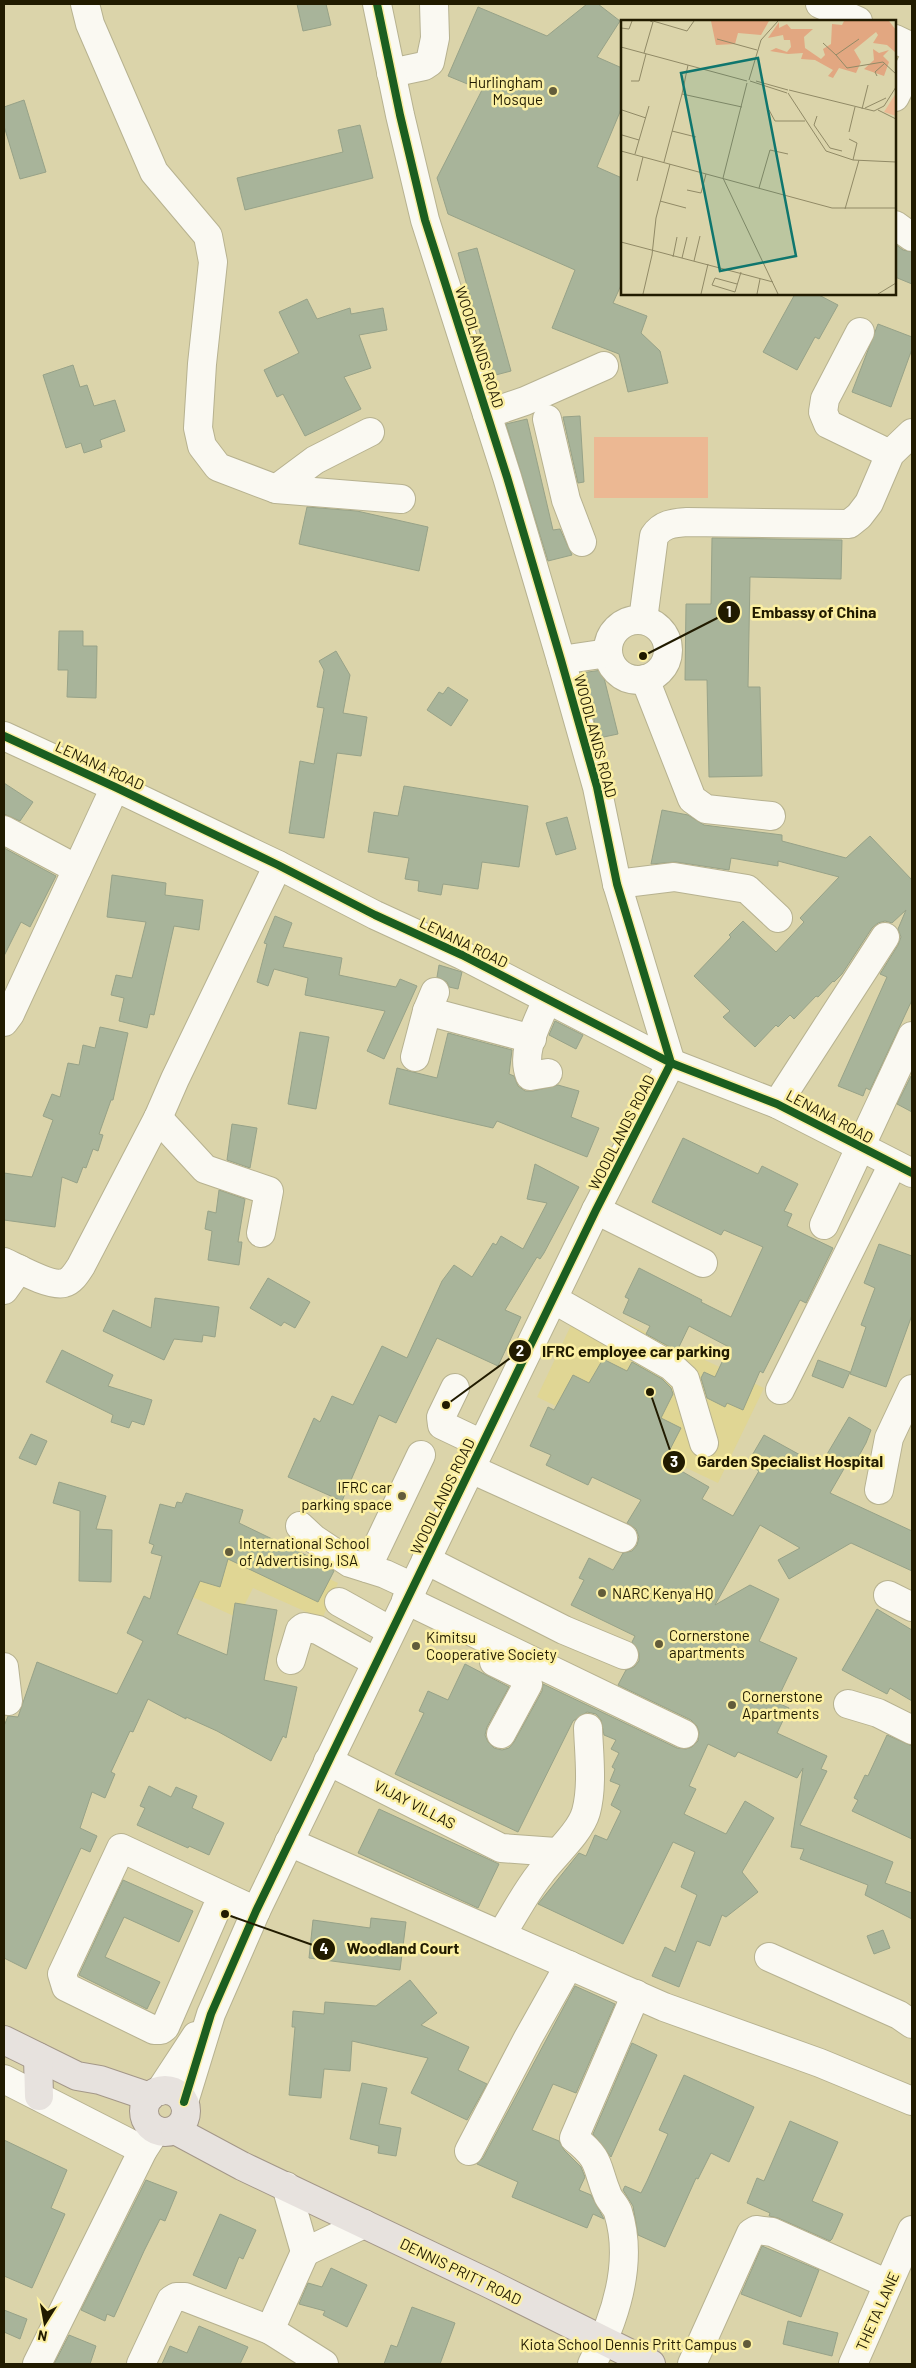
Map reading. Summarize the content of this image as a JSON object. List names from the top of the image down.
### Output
{
  "streets": {
    "main road": ["DENNIS PRITT ROAD"],
    "street": [
      "WOODLANDS ROAD",
      "LENANA ROAD",
      "VIJAY VILLAS",
      "THETA LANE"
    ]
  },
  "crossings": [
    ["WOODLANDS ROAD", "LENANA ROAD"],
    ["WOODLANDS ROAD", "VIJAY VILLAS"],
    ["WOODLANDS ROAD", "DENNIS PRITT ROAD"]
  ],
  "places": [
    "Hurlingham Mosque",
    "Embassy of China",
    "Garden Specialist Hospital",
    "IFRC employee car parking",
    "IFRC car parking space",
    "International School of Advertising, ISA",
    "NARC Kenya HQ",
    "Cornerstone apartments",
    "Kimitsu Cooperative Society",
    "Cornerstone Apartments",
    "Woodland Court",
    "Kiota School Dennis Pritt Campus"
  ],
  "north": "bottom"
}
